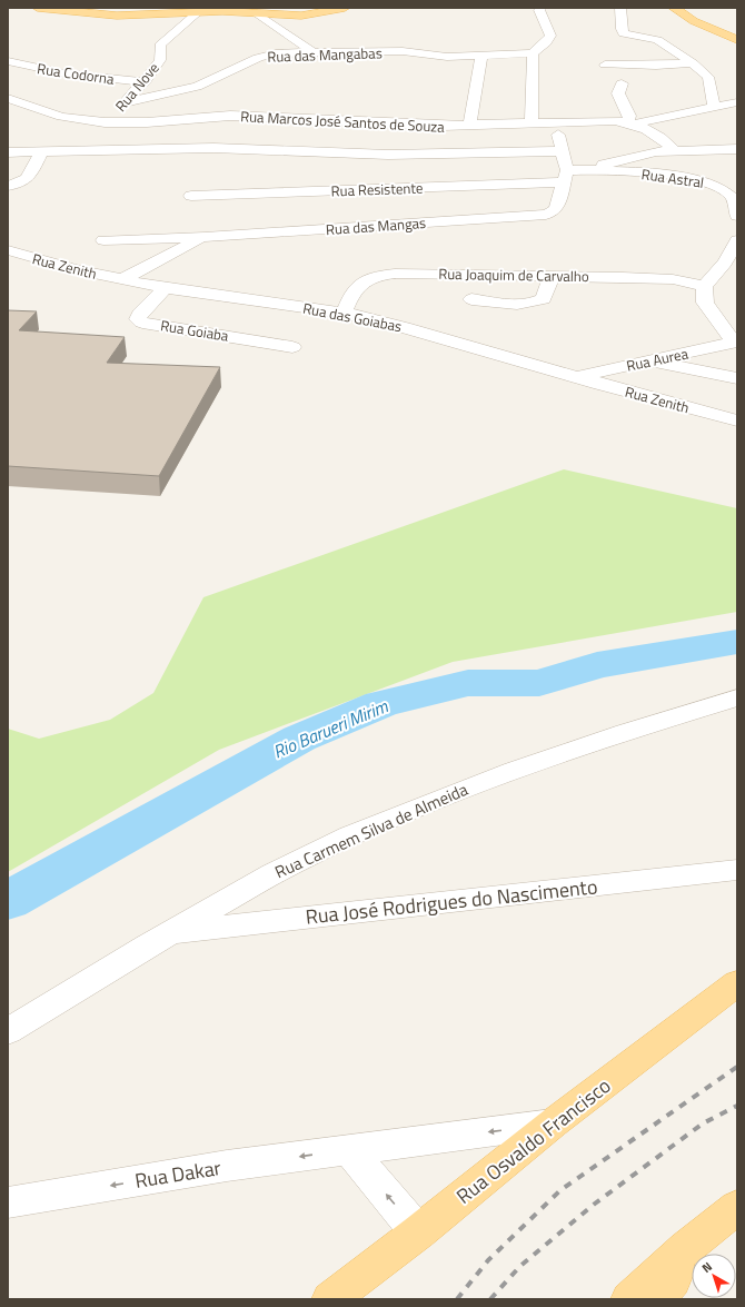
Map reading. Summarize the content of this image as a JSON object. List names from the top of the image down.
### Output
{
  "streets": {
    "main road": ["Rua Osvaldo Francisco"],
    "street": [
      "Rua das Mangabas",
      "Rua Codorna",
      "Rua Nove",
      "Rua Marcos José Santos de Souza",
      "Rua Astral",
      "Rua Resistente",
      "Rua das Mangas",
      "Rua Zenith",
      "Rua Joaquim de Carvalho",
      "Rua das Goiabas",
      "Rua Goiaba",
      "Rua Aurea",
      "Rua Carmem Silva de Almeida",
      "Rua José Rodrigues do Nascimento",
      "Rua Dakar"
    ]
  },
  "crossings": [
    ["Rua das Mangabas", "Rua Nove"],
    ["Rua Codorna", "Rua Nove"],
    ["Rua Nove", "Rua Marcos José Santos de Souza"],
    ["Rua Marcos José Santos de Souza", "Rua Astral"],
    ["Rua Marcos José Santos de Souza", "Rua das Mangas"],
    ["Rua Astral", "Rua Resistente"],
    ["Rua Astral", "Rua das Mangas"],
    ["Rua Resistente", "Rua das Mangas"],
    ["Rua Zenith", "Rua das Goiabas"],
    ["Rua Zenith", "Rua Aurea"],
    ["Rua Joaquim de Carvalho", "Rua das Goiabas"],
    ["Rua das Goiabas", "Rua Goiaba"],
    ["Rua das Goiabas", "Rua Aurea"],
    ["Rua Carmem Silva de Almeida", "Rua José Rodrigues do Nascimento"],
    ["Rua Osvaldo Francisco", "Rua Dakar"]
  ],
  "one_way": ["Rua Dakar"],
  "water": ["Rio Barueri Mirim"],
  "north": "top left"
}
